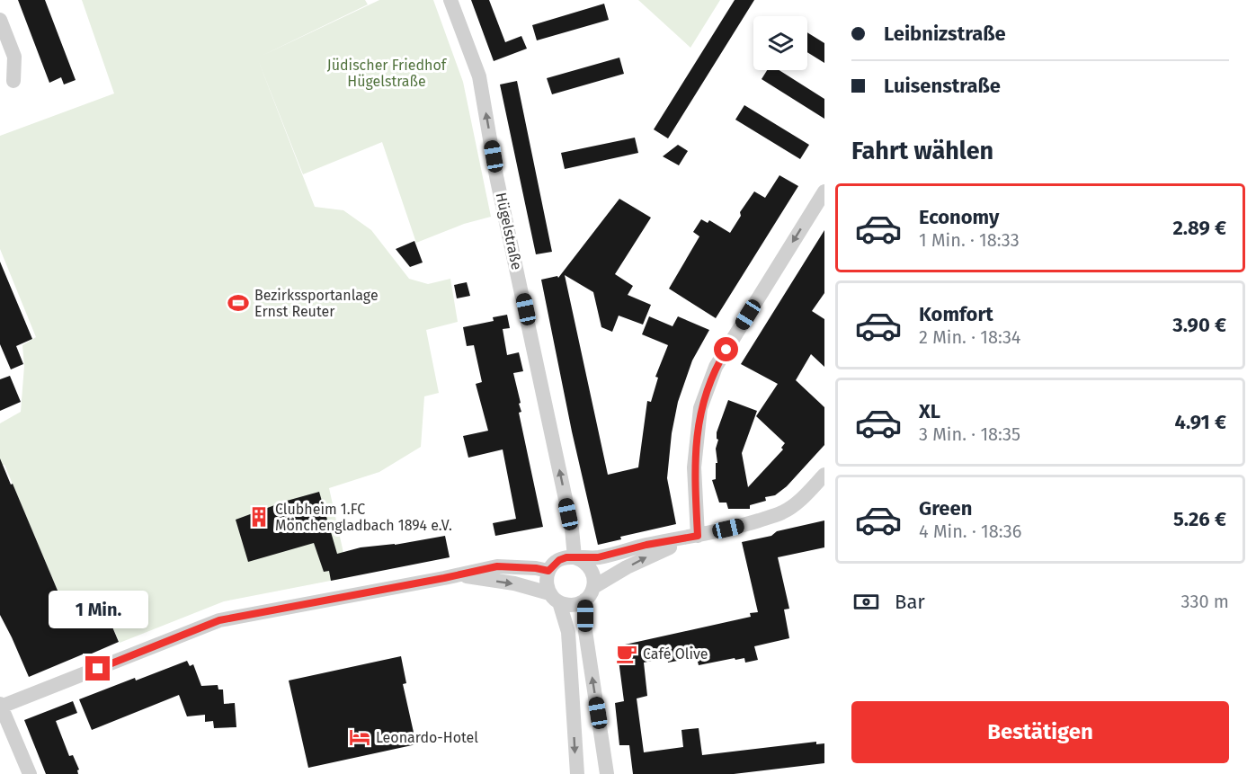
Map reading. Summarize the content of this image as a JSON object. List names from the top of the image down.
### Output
{
  "streets": {
    "street": ["Hügelstraße"]
  },
  "one_way": ["Hügelstraße"],
  "parks": ["Jüdischer Friedhof Hügelstraße"],
  "places": {
    "sports": ["Bezirkssportanlage Ernst Reuter"],
    "building": ["Clubheim 1.FC Mönchengladbach 1894 e.V."],
    "cafe": ["Café Olive"],
    "hotel": ["Leonardo-Hotel"]
  },
  "page": {
    "banner": ["Leibnizstraße", "Luisenstraße"],
    "heading": "Fahrt wählen",
    "list": [
      {
        "name": "Economy",
        "note": "1 Min. · 18:33",
        "value": "2.89 €"
      },
      {
        "name": "Komfort",
        "note": "2 Min. · 18:34",
        "value": "3.90 €"
      },
      {
        "name": "XL",
        "note": "3 Min. · 18:35",
        "value": "4.91 €"
      },
      {
        "name": "Green",
        "note": "4 Min. · 18:36",
        "value": "5.26 €"
      }
    ],
    "pay": ["Bar", "330 m"],
    "bubble": "1 Min.",
    "buttons": "Bestätigen"
  }
}
